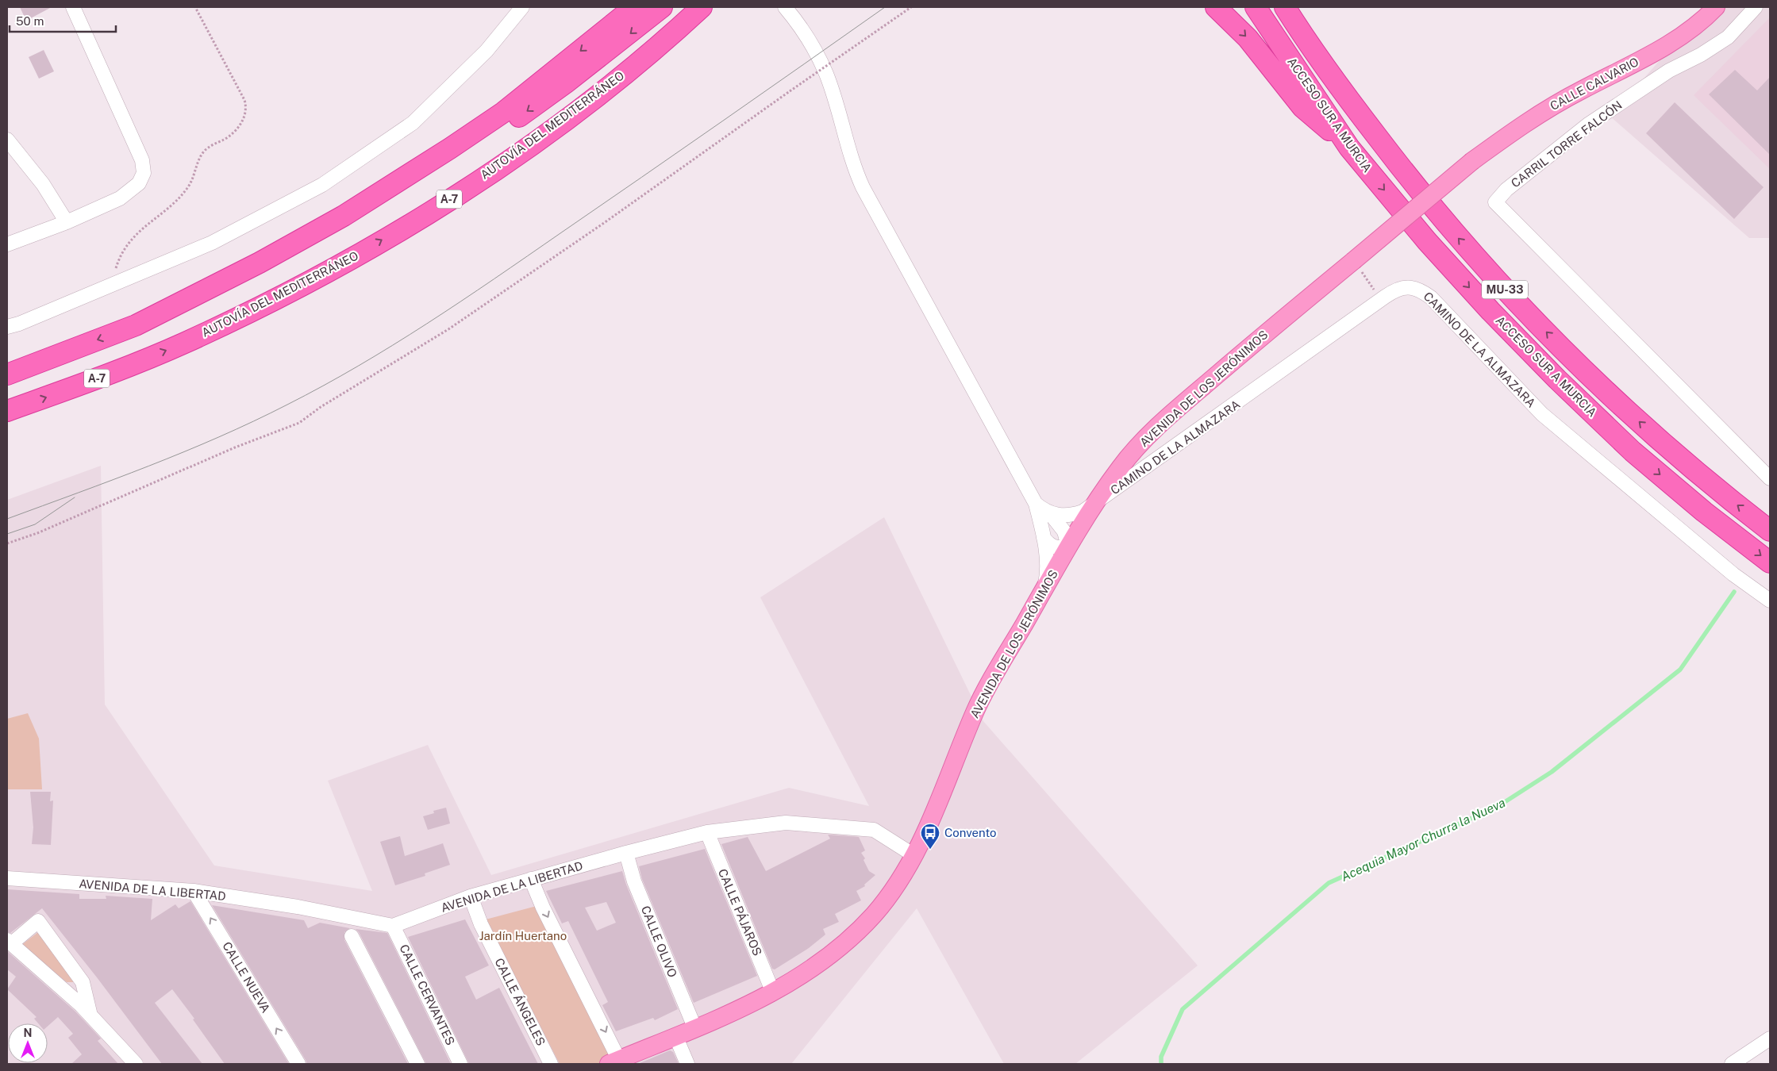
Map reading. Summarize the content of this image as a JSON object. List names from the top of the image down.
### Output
{
  "streets": {
    "highway": [
      "ACCESO SUR A MURCIA",
      "AUTOVÍA DEL MEDITERRÁNEO",
      "A-7",
      "MU-33"
    ],
    "main road": ["CALLE CALVARIO", "AVENIDA DE LOS JERÓNIMOS"],
    "street": [
      "CARRIL TORRE FALCÓN",
      "CAMINO DE LA ALMAZARA",
      "AVENIDA DE LA LIBERTAD",
      "CALLE PÁJAROS",
      "CALLE OLIVO",
      "CALLE NUEVA",
      "CALLE CERVANTES",
      "CALLE ÁNGELES"
    ]
  },
  "crossings": [
    ["CALLE CALVARIO", "AVENIDA DE LOS JERÓNIMOS"],
    ["CAMINO DE LA ALMAZARA", "AVENIDA DE LOS JERÓNIMOS"],
    ["AVENIDA DE LOS JERÓNIMOS", "AVENIDA DE LA LIBERTAD"],
    ["AVENIDA DE LOS JERÓNIMOS", "CALLE PÁJAROS"],
    ["AVENIDA DE LOS JERÓNIMOS", "CALLE OLIVO"],
    ["AVENIDA DE LA LIBERTAD", "CALLE PÁJAROS"],
    ["AVENIDA DE LA LIBERTAD", "CALLE OLIVO"],
    ["AVENIDA DE LA LIBERTAD", "CALLE NUEVA"],
    ["AVENIDA DE LA LIBERTAD", "CALLE CERVANTES"],
    ["AVENIDA DE LA LIBERTAD", "CALLE ÁNGELES"]
  ],
  "water": ["Acequia Mayor Churra la Nueva"],
  "parks": ["Jardín Huertano"],
  "places": {
    "bus stop": ["Convento"]
  },
  "scale_bar": "50 m",
  "north": "top"
}
